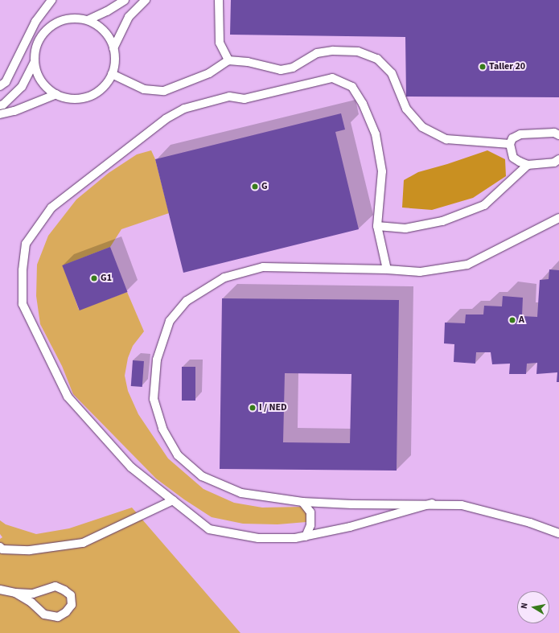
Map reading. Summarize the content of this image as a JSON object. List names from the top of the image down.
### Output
{
  "places": [
    "Taller 20",
    "G",
    "G1",
    "A",
    "I / NED"
  ],
  "north": "left"
}
